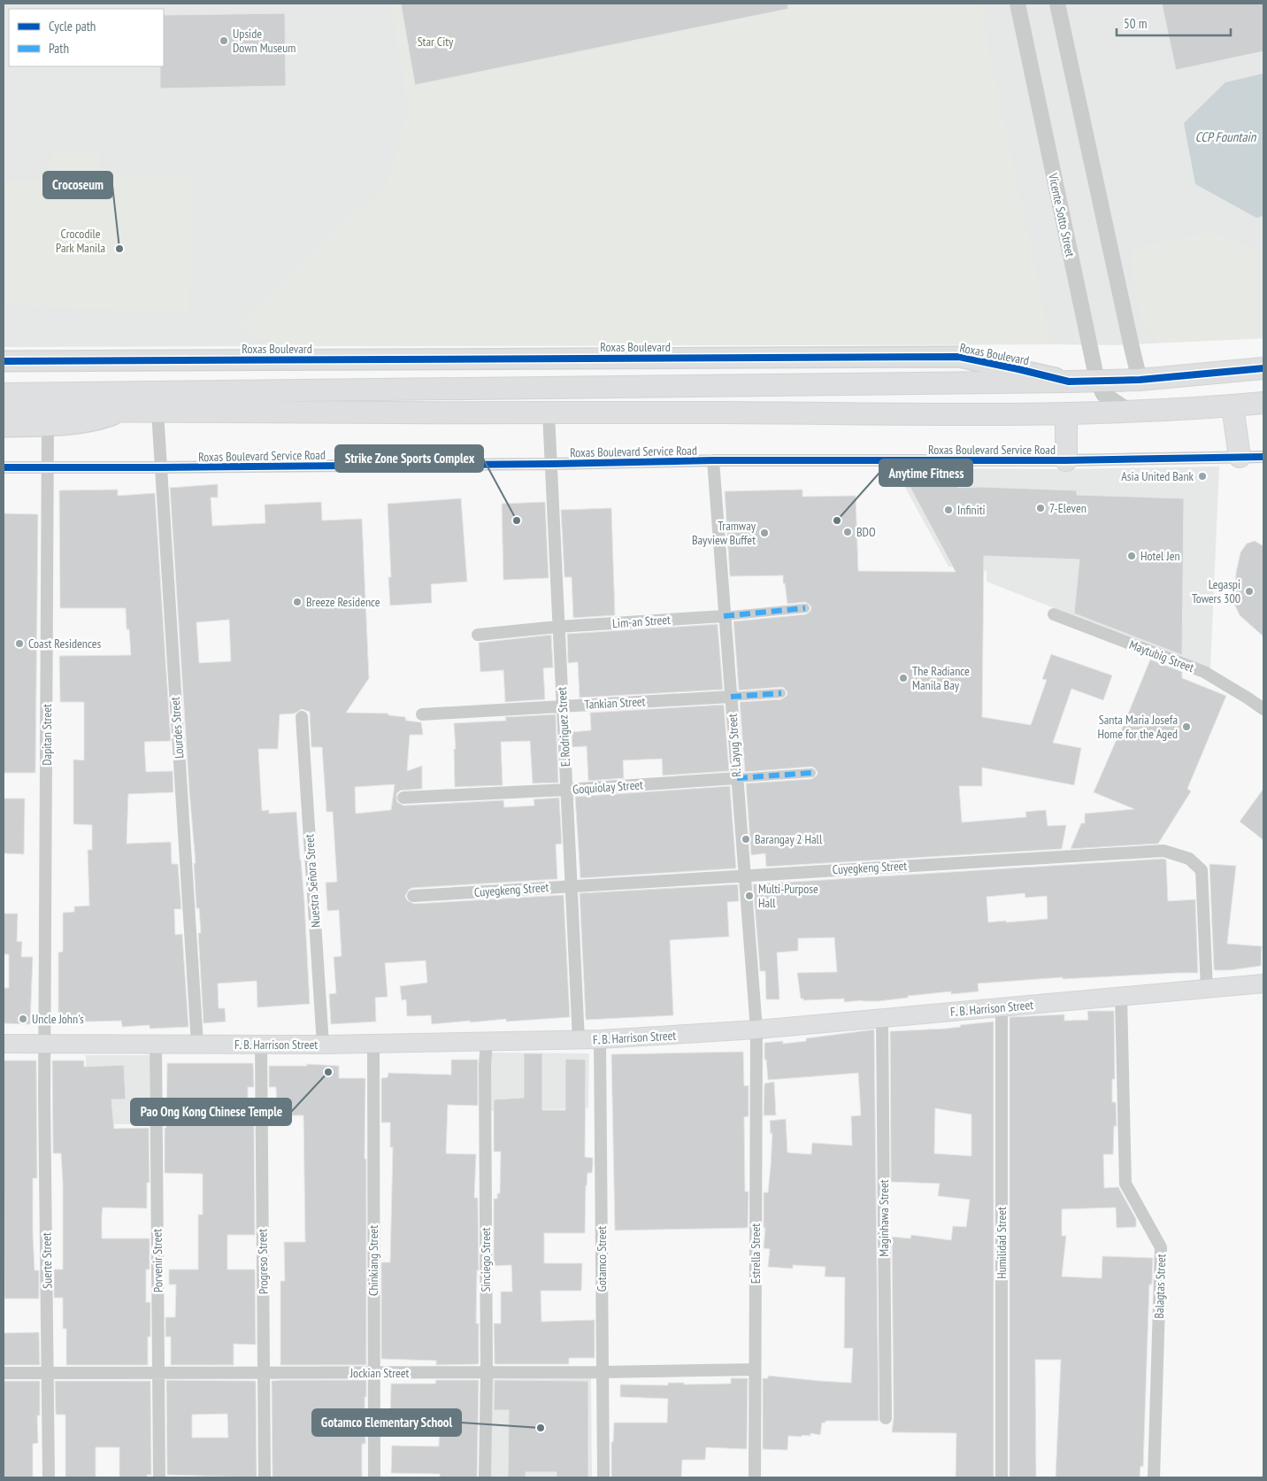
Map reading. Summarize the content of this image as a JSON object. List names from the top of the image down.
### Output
{
  "streets": {
    "highway": ["Roxas Boulevard"],
    "main road": ["F. B. Harrison Street"],
    "street": [
      "Vicente Sotto Street",
      "Roxas Boulevard Service Road",
      "Lim-an Street",
      "Maytubig Street",
      "Tankian Street",
      "E. Rodriguez Street",
      "Lourdes Street",
      "Dapitan Street",
      "R. Layug Street",
      "Goquiolay Street",
      "Cuyegkeng Street",
      "Nuestra Señora Street",
      "Maginhawa Street",
      "Humilidad Street",
      "Estrella Street",
      "Gotamco Street",
      "Sinciego Street",
      "Suerte Street",
      "Porvenir Street",
      "Chinkiang Street",
      "Progreso Street",
      "Balagtas Street",
      "Jockian Street"
    ]
  },
  "crossings": [
    ["Vicente Sotto Street", "Roxas Boulevard"],
    ["Roxas Boulevard Service Road", "E. Rodriguez Street"],
    ["Roxas Boulevard Service Road", "Lourdes Street"],
    ["Roxas Boulevard Service Road", "Dapitan Street"],
    ["Roxas Boulevard Service Road", "R. Layug Street"],
    ["Lim-an Street", "E. Rodriguez Street"],
    ["Lim-an Street", "R. Layug Street"],
    ["Tankian Street", "E. Rodriguez Street"],
    ["Tankian Street", "R. Layug Street"],
    ["E. Rodriguez Street", "Goquiolay Street"],
    ["E. Rodriguez Street", "Cuyegkeng Street"],
    ["E. Rodriguez Street", "F. B. Harrison Street"],
    ["Lourdes Street", "F. B. Harrison Street"],
    ["Dapitan Street", "F. B. Harrison Street"],
    ["Dapitan Street", "Suerte Street"],
    ["R. Layug Street", "Goquiolay Street"],
    ["R. Layug Street", "Cuyegkeng Street"],
    ["R. Layug Street", "F. B. Harrison Street"],
    ["R. Layug Street", "Estrella Street"],
    ["Cuyegkeng Street", "F. B. Harrison Street"],
    ["Nuestra Señora Street", "F. B. Harrison Street"],
    ["F. B. Harrison Street", "Maginhawa Street"],
    ["F. B. Harrison Street", "Humilidad Street"],
    ["F. B. Harrison Street", "Estrella Street"],
    ["F. B. Harrison Street", "Gotamco Street"],
    ["F. B. Harrison Street", "Sinciego Street"],
    ["F. B. Harrison Street", "Suerte Street"],
    ["F. B. Harrison Street", "Porvenir Street"],
    ["F. B. Harrison Street", "Chinkiang Street"],
    ["F. B. Harrison Street", "Progreso Street"],
    ["F. B. Harrison Street", "Balagtas Street"],
    ["Estrella Street", "Jockian Street"],
    ["Gotamco Street", "Jockian Street"],
    ["Sinciego Street", "Jockian Street"],
    ["Suerte Street", "Jockian Street"],
    ["Porvenir Street", "Jockian Street"],
    ["Chinkiang Street", "Jockian Street"],
    ["Progreso Street", "Jockian Street"]
  ],
  "water": ["CCP Fountain"],
  "parks": ["Star City", "Crocodile Park Manila"],
  "places": [
    "Upside Down Museum",
    "Crocoseum",
    "Asia United Bank",
    "7-Eleven",
    "Infiniti",
    "Strike Zone Sports Complex",
    "Anytime Fitness",
    "BDO",
    "Tramway Bayview Buffet",
    "Hotel Jen",
    "Legaspi Towers 300",
    "Breeze Residence",
    "Coast Residences",
    "The Radiance Manila Bay",
    "Santa Maria Josefa Home for the Aged",
    "Barangay 2 Hall",
    "Multi-Purpose Hall",
    "Uncle John's",
    "Pao Ong Kong Chinese Temple",
    "Gotamco Elementary School"
  ],
  "legend": ["Cycle path", "Path"],
  "scale_bar": "50 m"
}
